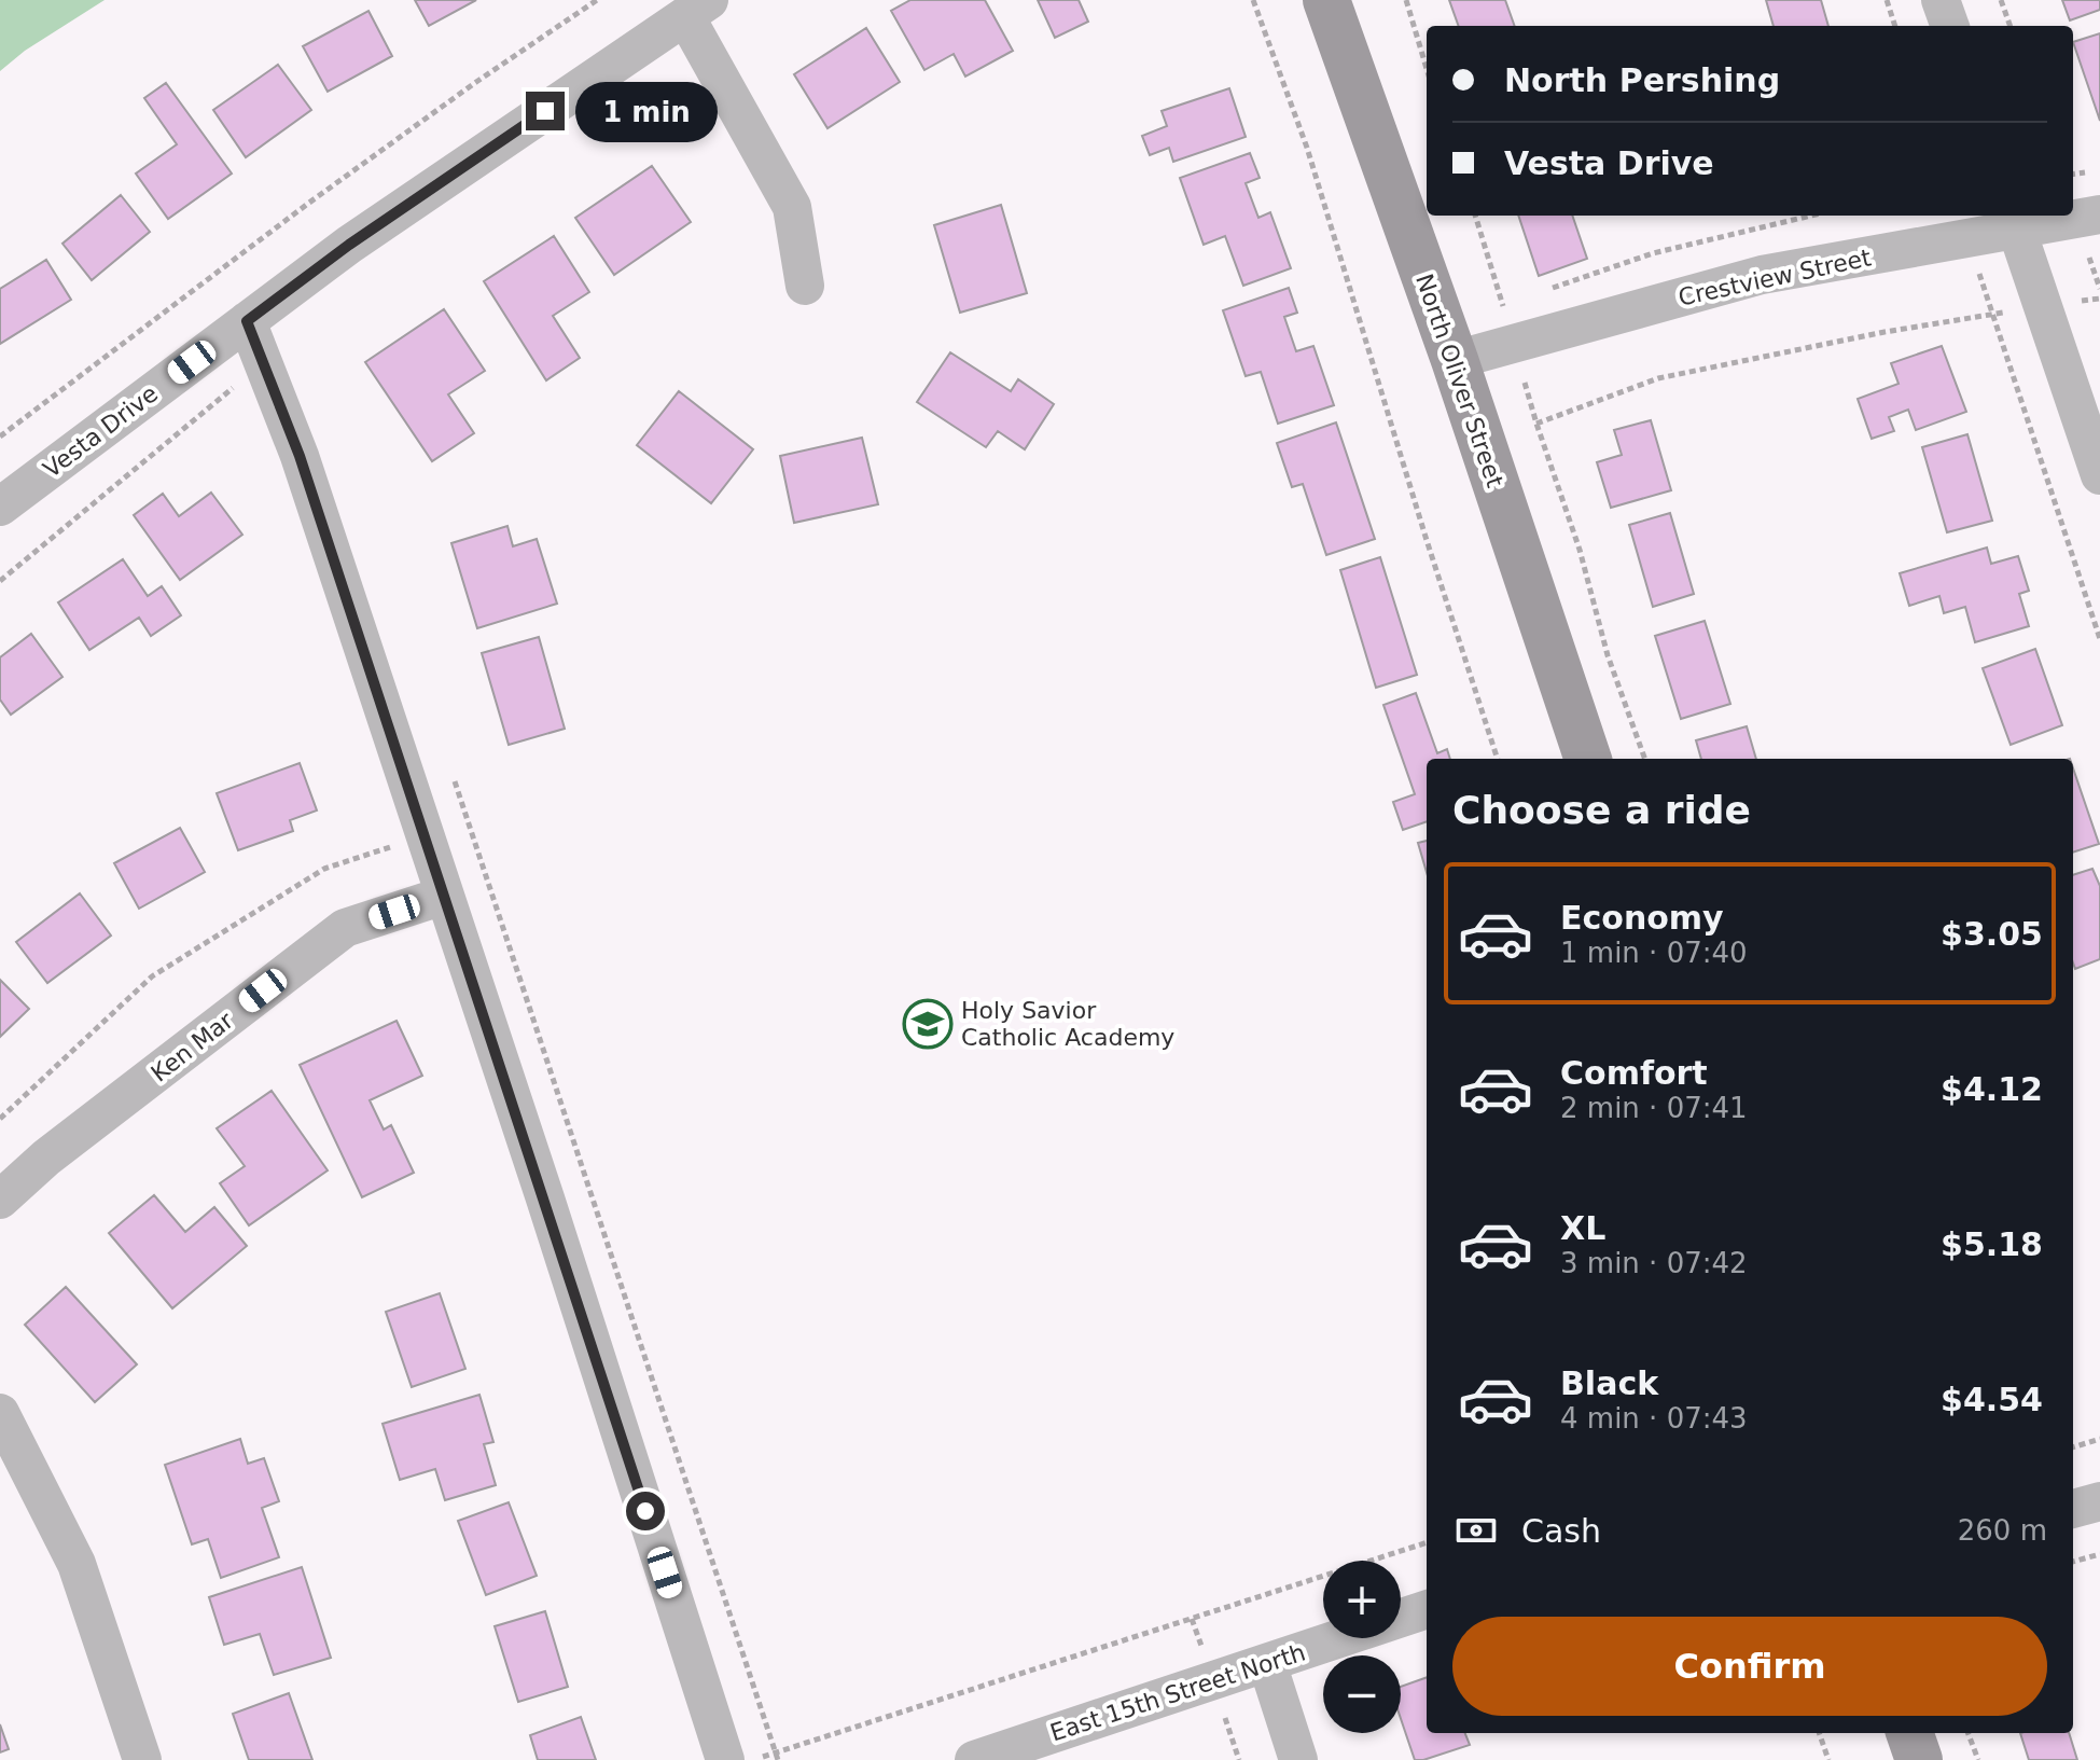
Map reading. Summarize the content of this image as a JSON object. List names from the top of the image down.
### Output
{
  "streets": {
    "main road": ["North Oliver Street"],
    "street": [
      "Crestview Street",
      "Vesta Drive",
      "Ken Mar",
      "East 15th Street North"
    ]
  },
  "crossings": [
    ["Crestview Street", "North Oliver Street"]
  ],
  "places": {
    "school or university": ["Holy Savior Catholic Academy"]
  },
  "page": {
    "banner": ["North Pershing", "Vesta Drive"],
    "bubble": "1 min",
    "heading": "Choose a ride",
    "list": [
      {
        "name": "Economy",
        "note": "1 min · 07:40",
        "value": "$3.05"
      },
      {
        "name": "Comfort",
        "note": "2 min · 07:41",
        "value": "$4.12"
      },
      {
        "name": "XL",
        "note": "3 min · 07:42",
        "value": "$5.18"
      },
      {
        "name": "Black",
        "note": "4 min · 07:43",
        "value": "$4.54"
      }
    ],
    "pay": ["Cash", "260 m"],
    "map_buttons": ["+", "−"],
    "buttons": "Confirm"
  }
}
